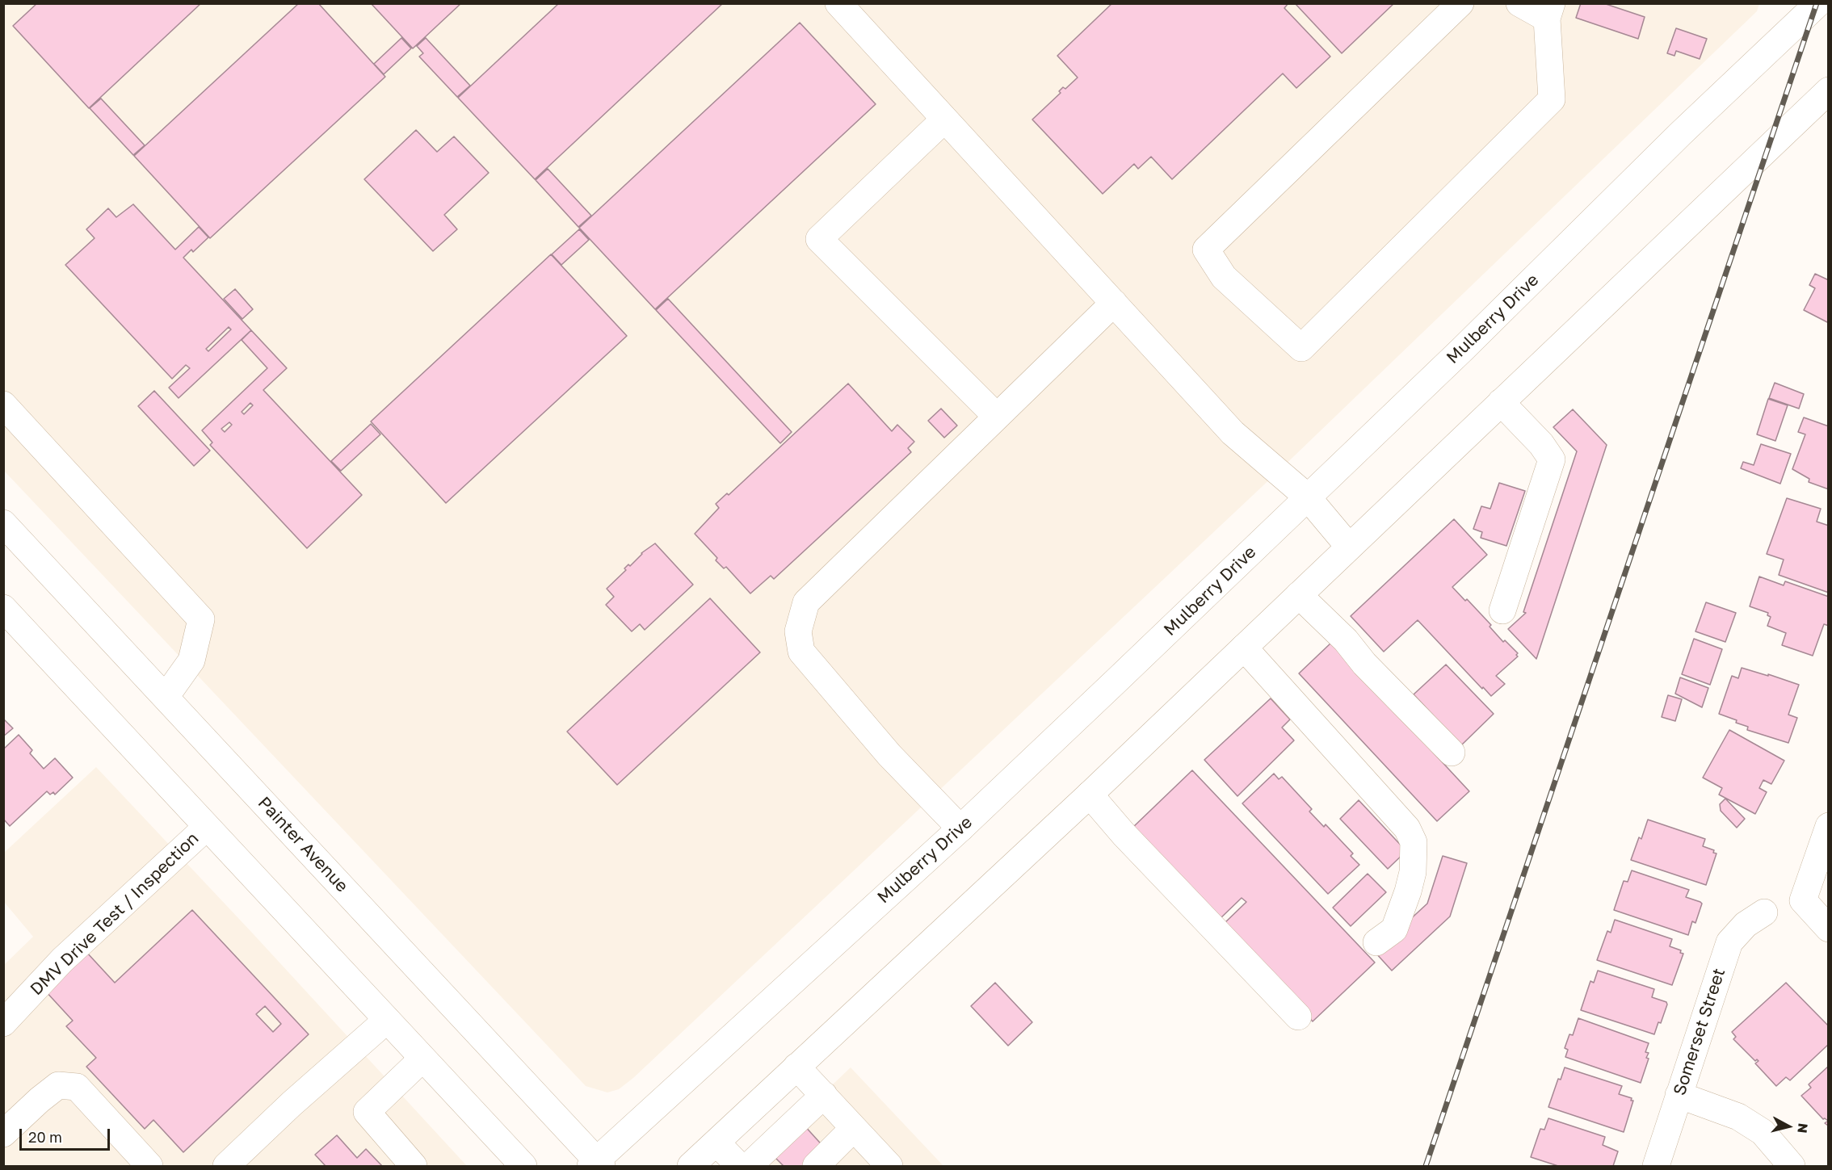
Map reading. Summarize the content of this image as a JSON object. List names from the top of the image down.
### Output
{
  "streets": {
    "main road": [
      "Mulberry Drive",
      "Painter Avenue",
      "DMV Drive Test / Inspection",
      "Somerset Street"
    ]
  },
  "crossings": [
    ["Mulberry Drive", "Painter Avenue"]
  ],
  "scale_bar": "20 m",
  "north": "right"
}
